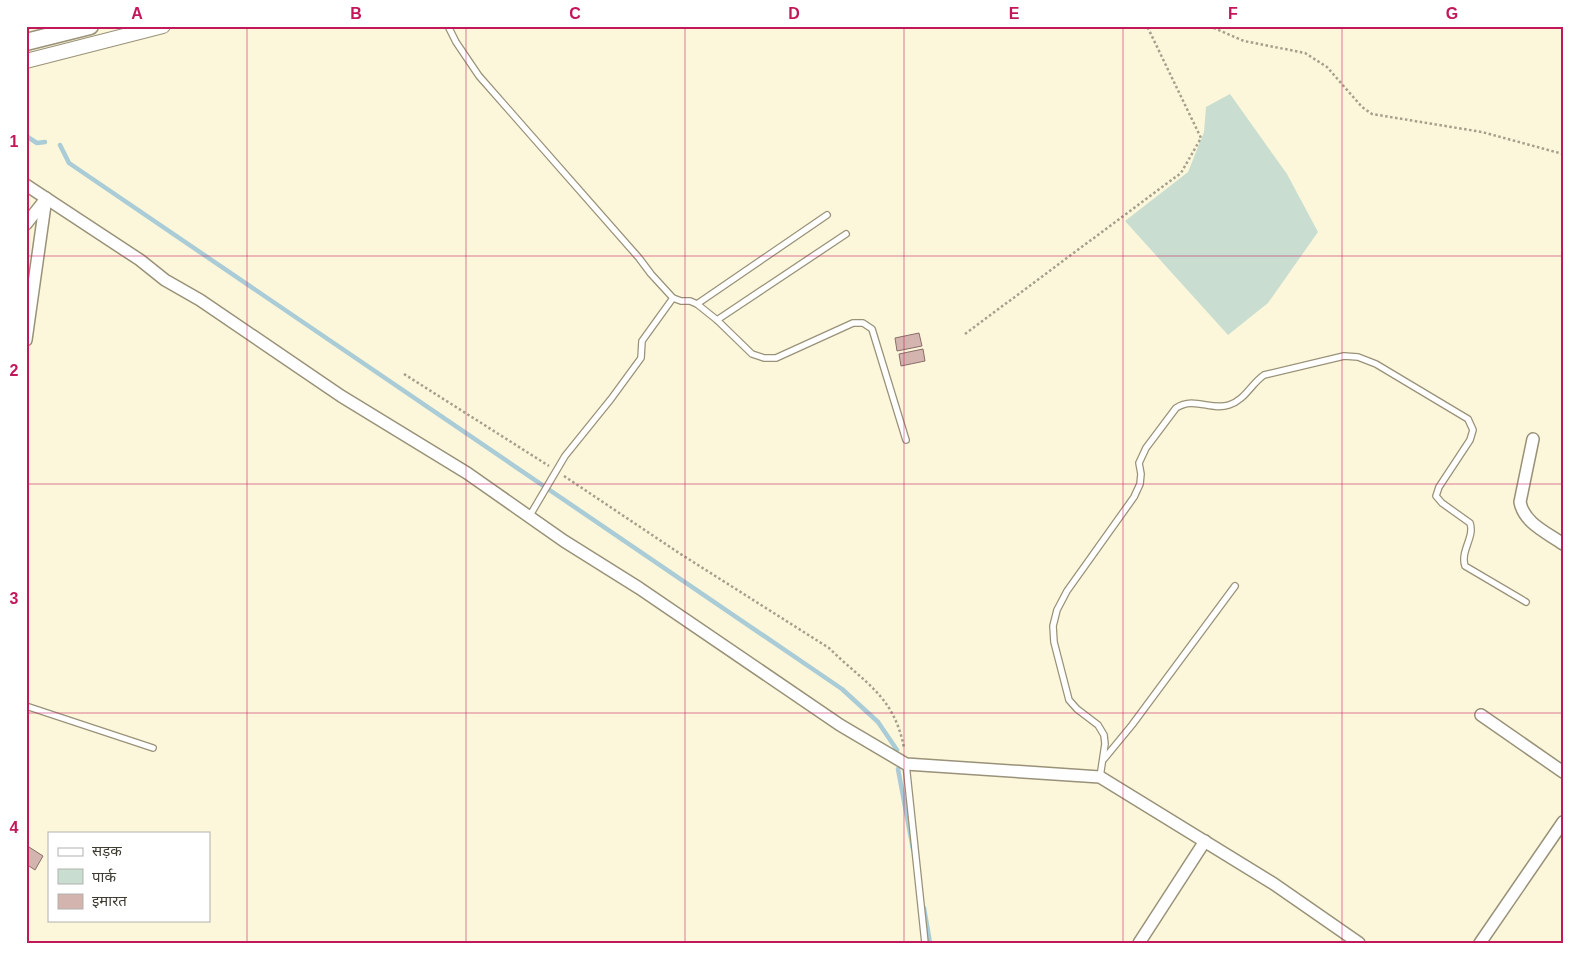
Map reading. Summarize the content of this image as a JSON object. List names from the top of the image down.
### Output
{
  "legend": ["सड़क", "पार्क", "इमारत"],
  "grid": {
    "columns": [
      "A",
      "B",
      "C",
      "D",
      "E",
      "F",
      "G"
    ],
    "rows": [
      "1",
      "2",
      "3",
      "4"
    ]
  }
}
